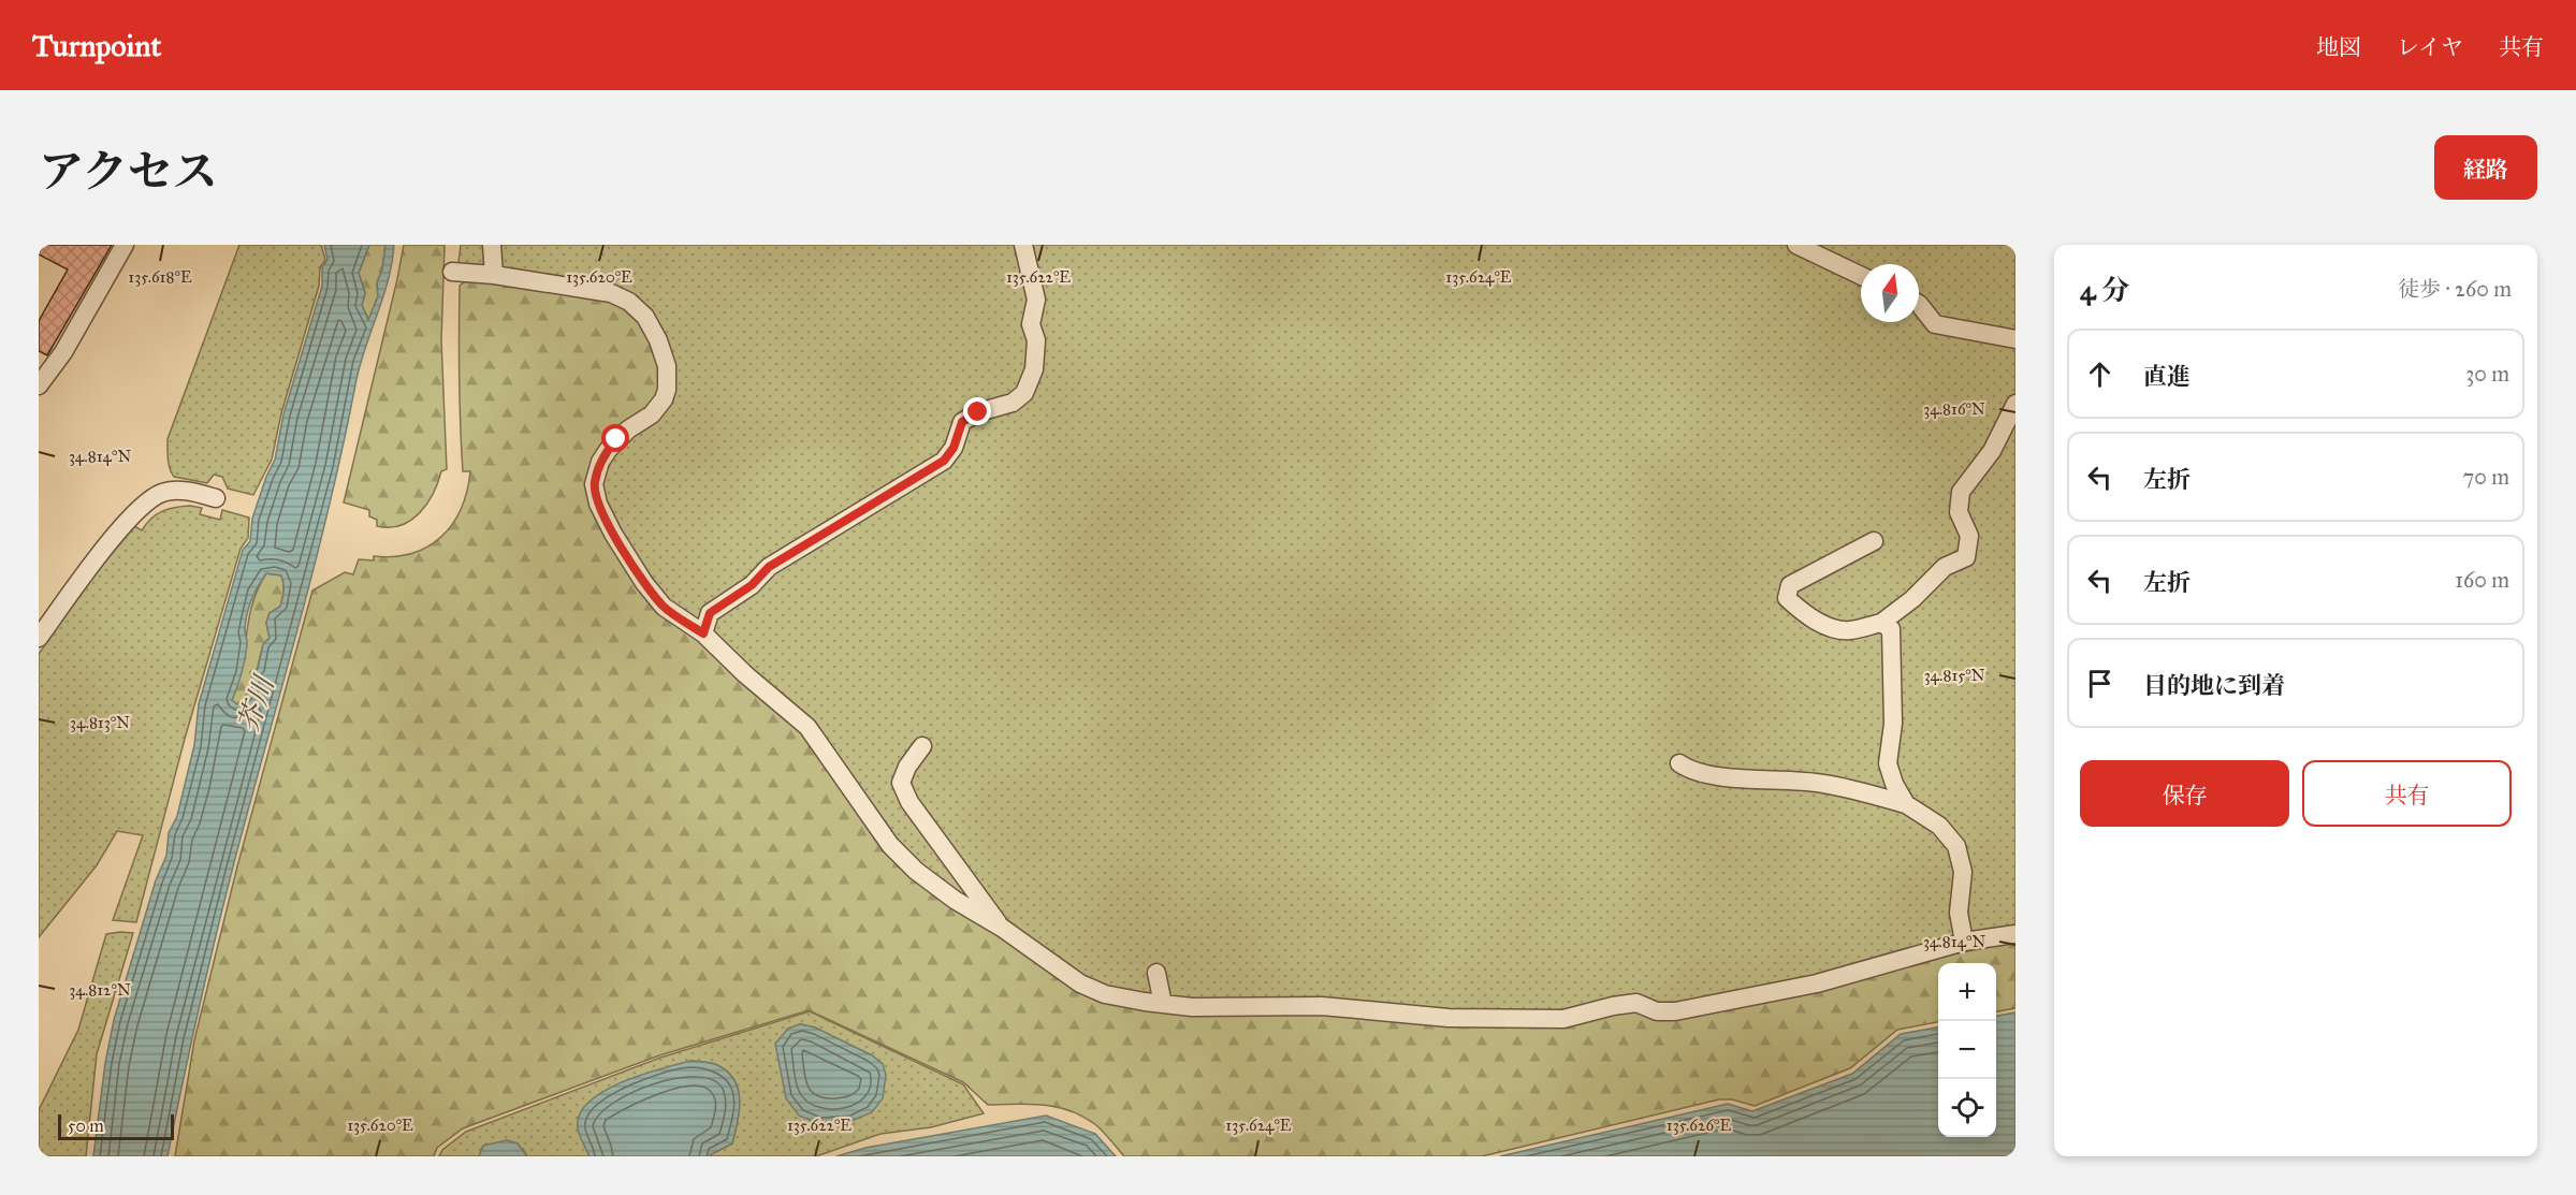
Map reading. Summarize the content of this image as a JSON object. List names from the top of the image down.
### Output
{
  "water": ["芥川"],
  "scale_bar": "50 m",
  "north": "top",
  "page": {
    "header": "Turnpoint",
    "nav": ["地図", "レイヤ", "共有"],
    "title": "アクセス",
    "buttons": [
      "経路",
      ["保存", "共有"]
    ],
    "heading": ["4 分", "徒歩 · 260 m"],
    "list": [
      ["直進", "30 m"],
      ["左折", "70 m"],
      ["左折", "160 m"],
      "目的地に到着"
    ],
    "map_buttons": ["+", "−"],
    "scale": "50 m"
  },
  "coordinates": [
    "135.618°E",
    "135.620°E",
    "135.622°E",
    "135.624°E",
    "34.816°N",
    "34.814°N",
    "34.815°N",
    "34.813°N",
    "34.812°N",
    "135.626°E"
  ]
}
